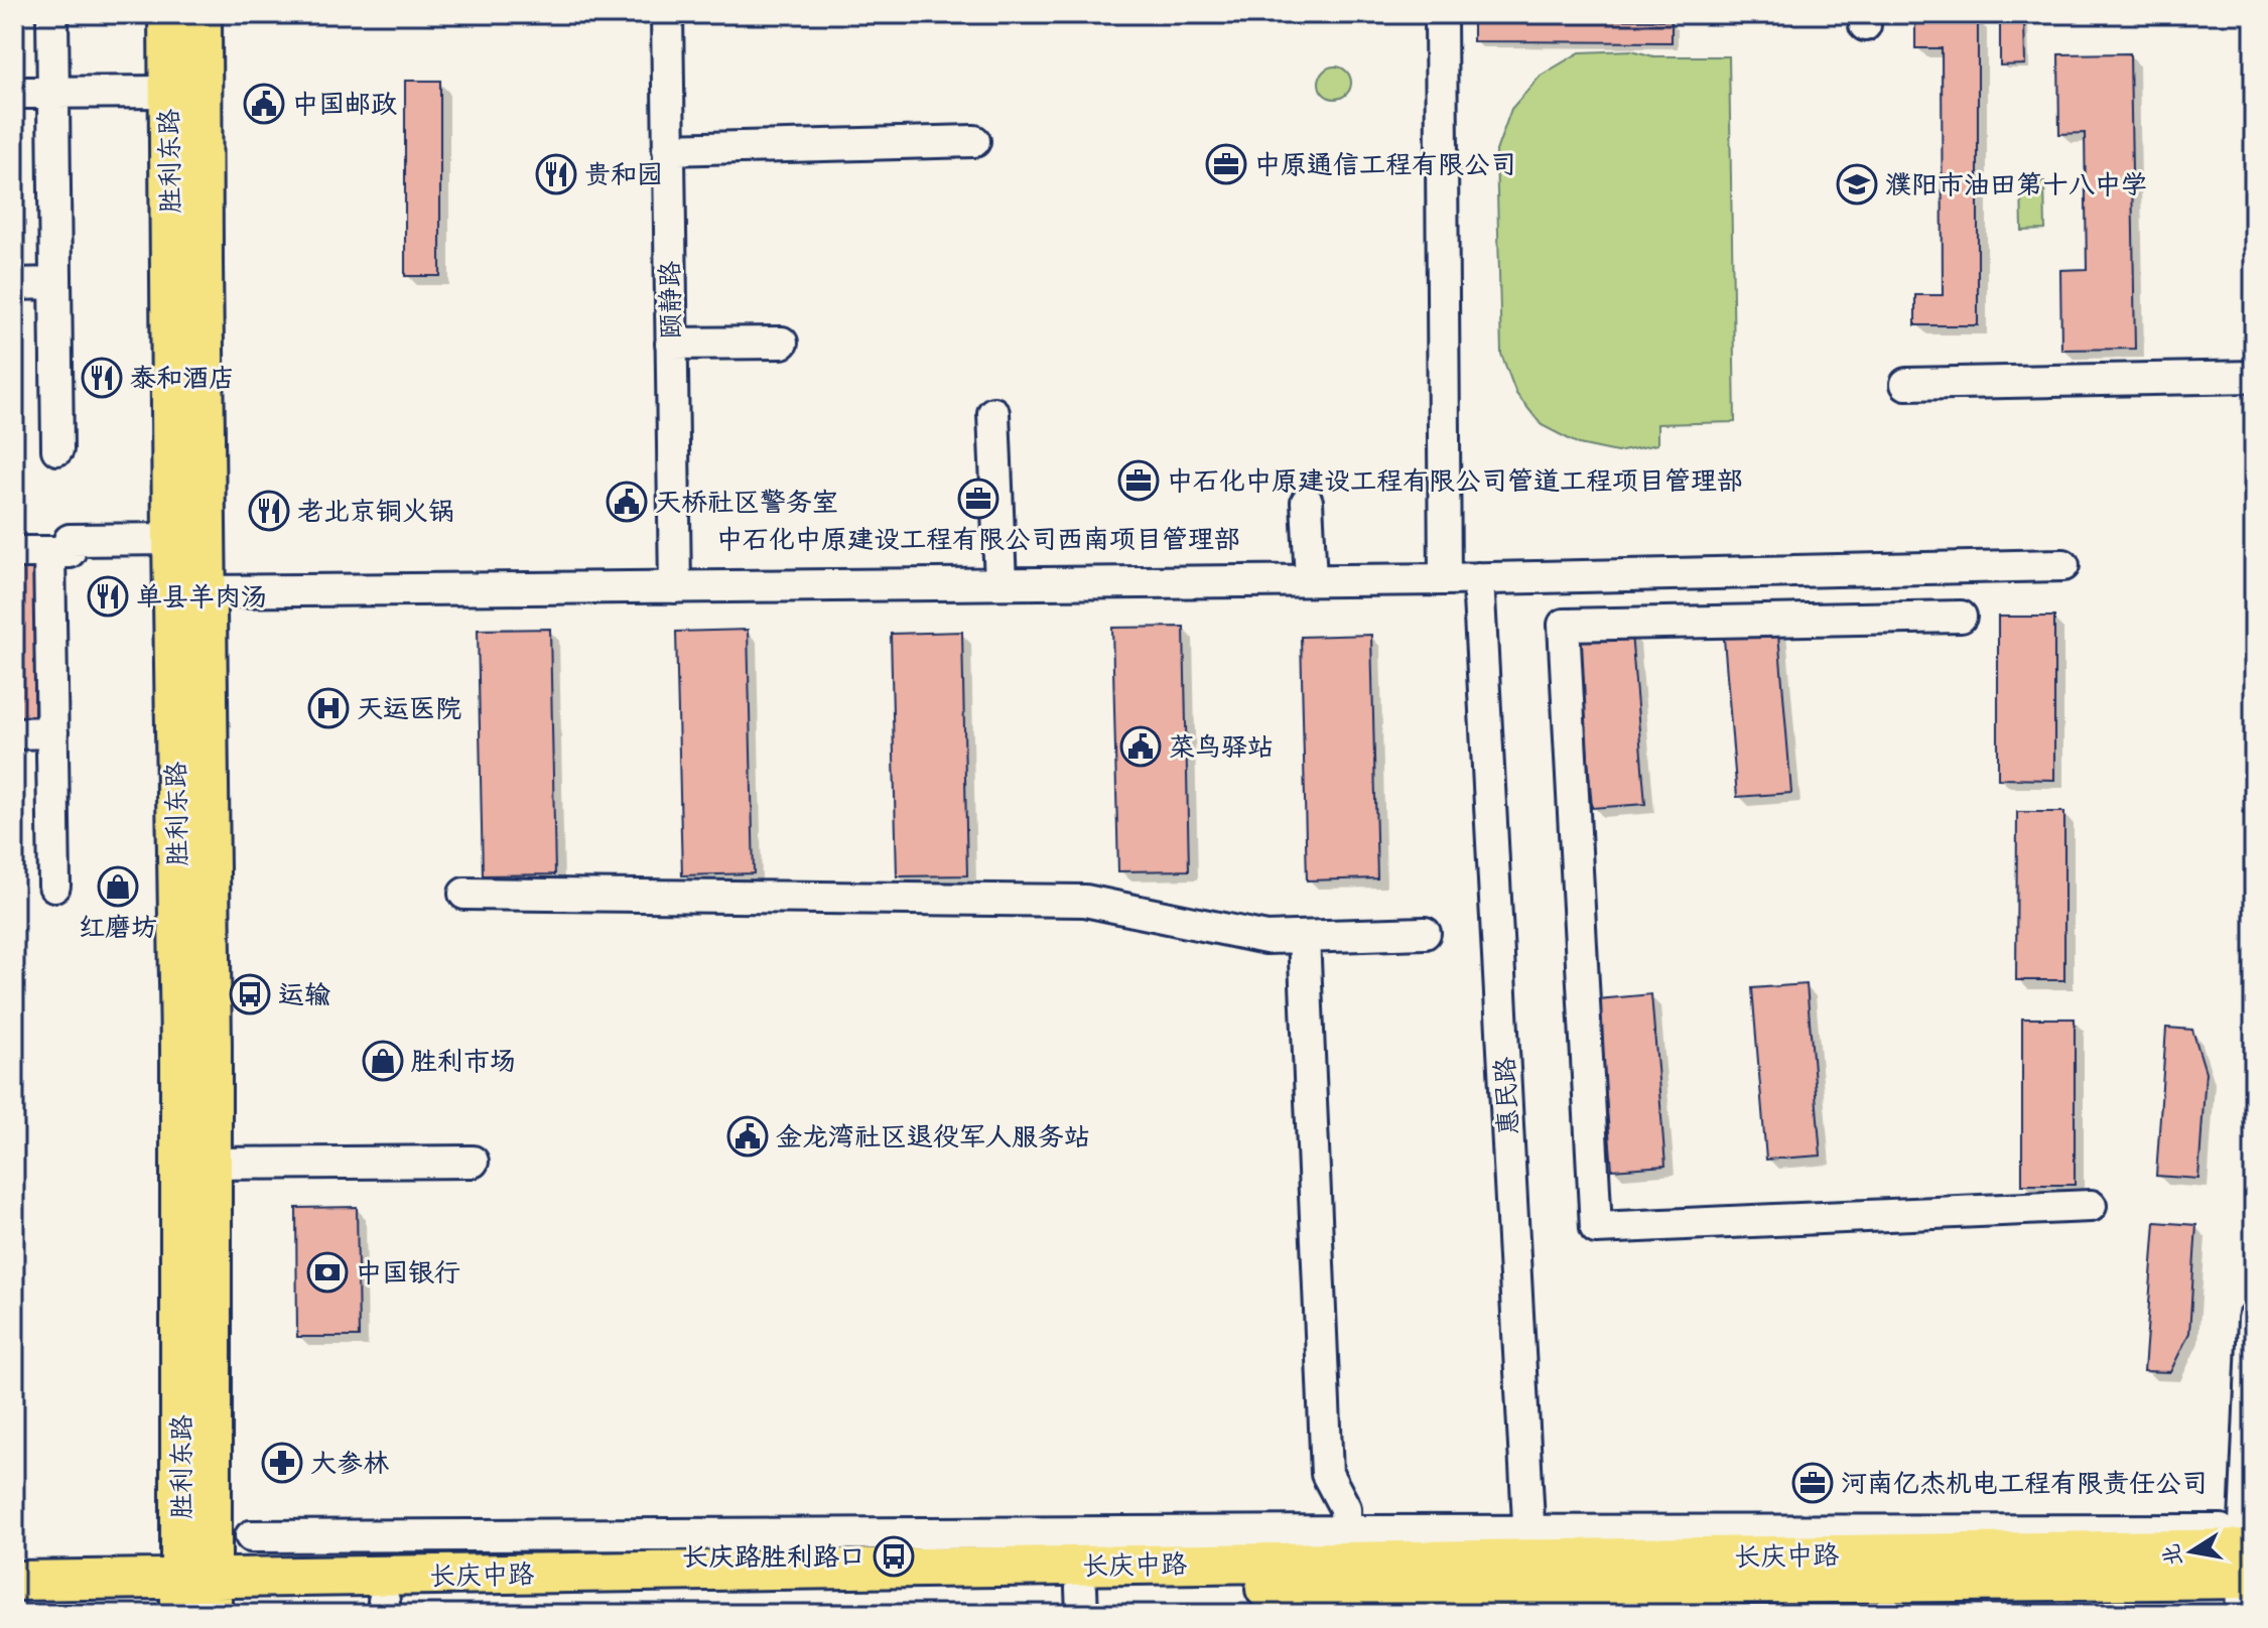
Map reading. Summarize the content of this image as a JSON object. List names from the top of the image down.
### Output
{
  "streets": {
    "main road": ["胜利东路", "长庆中路"],
    "street": ["颐静路", "惠民路"]
  },
  "crossings": [
    ["胜利东路", "长庆中路"],
    ["惠民路", "长庆中路"]
  ],
  "places": {
    "public building": [
      "中国邮政",
      "天桥社区警务室",
      "菜鸟驿站",
      "金龙湾社区退役军人服务站"
    ],
    "office": [
      "中原通信工程有限公司",
      "中石化中原建设工程有限公司管道工程项目管理部",
      "中石化中原建设工程有限公司西南项目管理部",
      "河南亿杰机电工程有限责任公司"
    ],
    "restaurant": [
      "贵和园",
      "泰和酒店",
      "老北京铜火锅",
      "单县羊肉汤"
    ],
    "school or university": ["濮阳市油田第十八中学"],
    "hospital": ["天运医院"],
    "shop": ["红磨坊", "胜利市场"],
    "bus stop": ["运输", "长庆路胜利路口"],
    "bank": ["中国银行"],
    "pharmacy": ["大参林"]
  },
  "north": "left"
}
